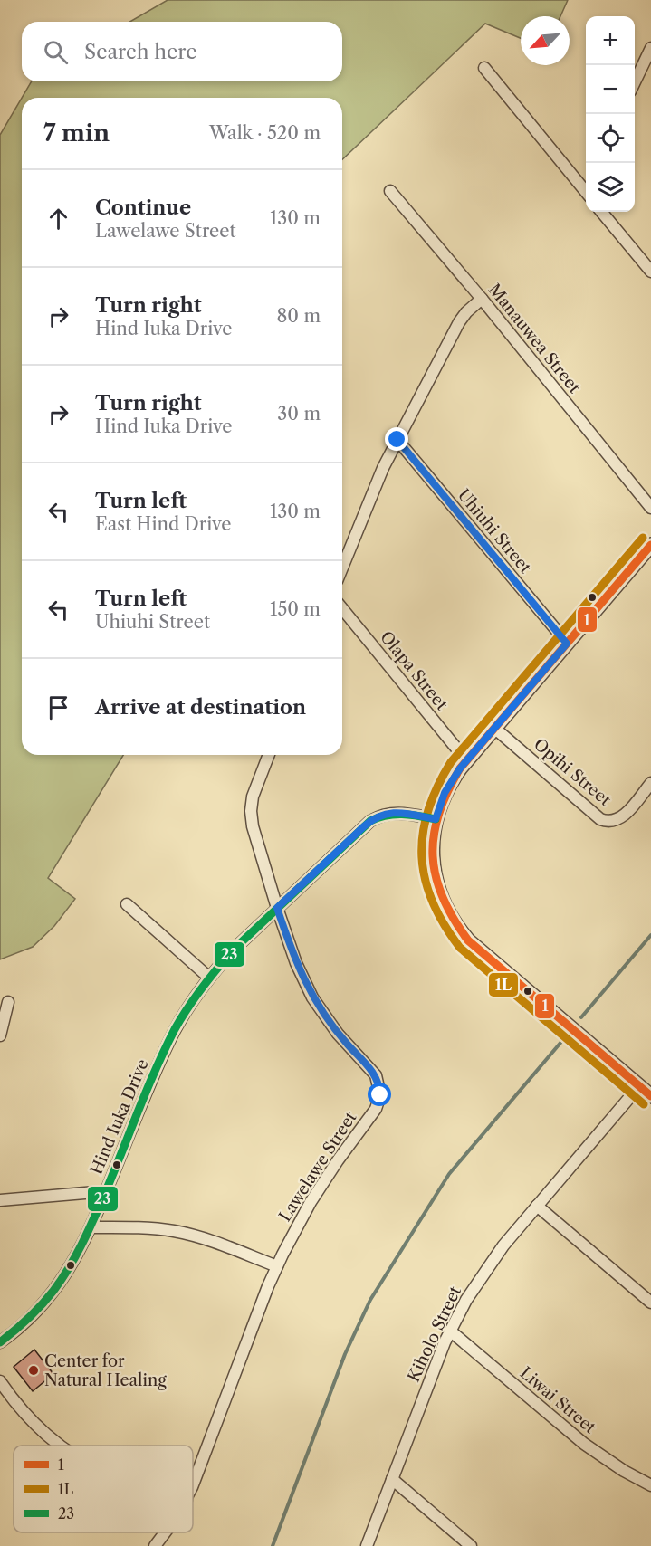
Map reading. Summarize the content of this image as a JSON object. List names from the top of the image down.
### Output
{
  "streets": {
    "street": [
      "Manauwea Street",
      "Uhiuhi Street",
      "Olapa Street",
      "Opihi Street",
      "Hind Iuka Drive",
      "Lawelawe Street",
      "Kiholo Street",
      "Liwai Street"
    ]
  },
  "crossings": [
    ["Hind Iuka Drive", "Lawelawe Street"],
    ["Kiholo Street", "Liwai Street"]
  ],
  "places": ["Center for Natural Healing"],
  "lines": ["transit line 1L", "transit line 1", "transit line 23"],
  "legend": ["1", "1L", "23"],
  "north": "bottom left",
  "page": {
    "map_buttons": ["+", "−"],
    "search": "Search here",
    "heading": ["7 min", "Walk · 520 m"],
    "list": [
      ["Continue", "Lawelawe Street", "130 m"],
      ["Turn right", "Hind Iuka Drive", "80 m"],
      ["Turn right", "Hind Iuka Drive", "30 m"],
      ["Turn left", "East Hind Drive", "130 m"],
      ["Turn left", "Uhiuhi Street", "150 m"],
      "Arrive at destination"
    ]
  }
}
